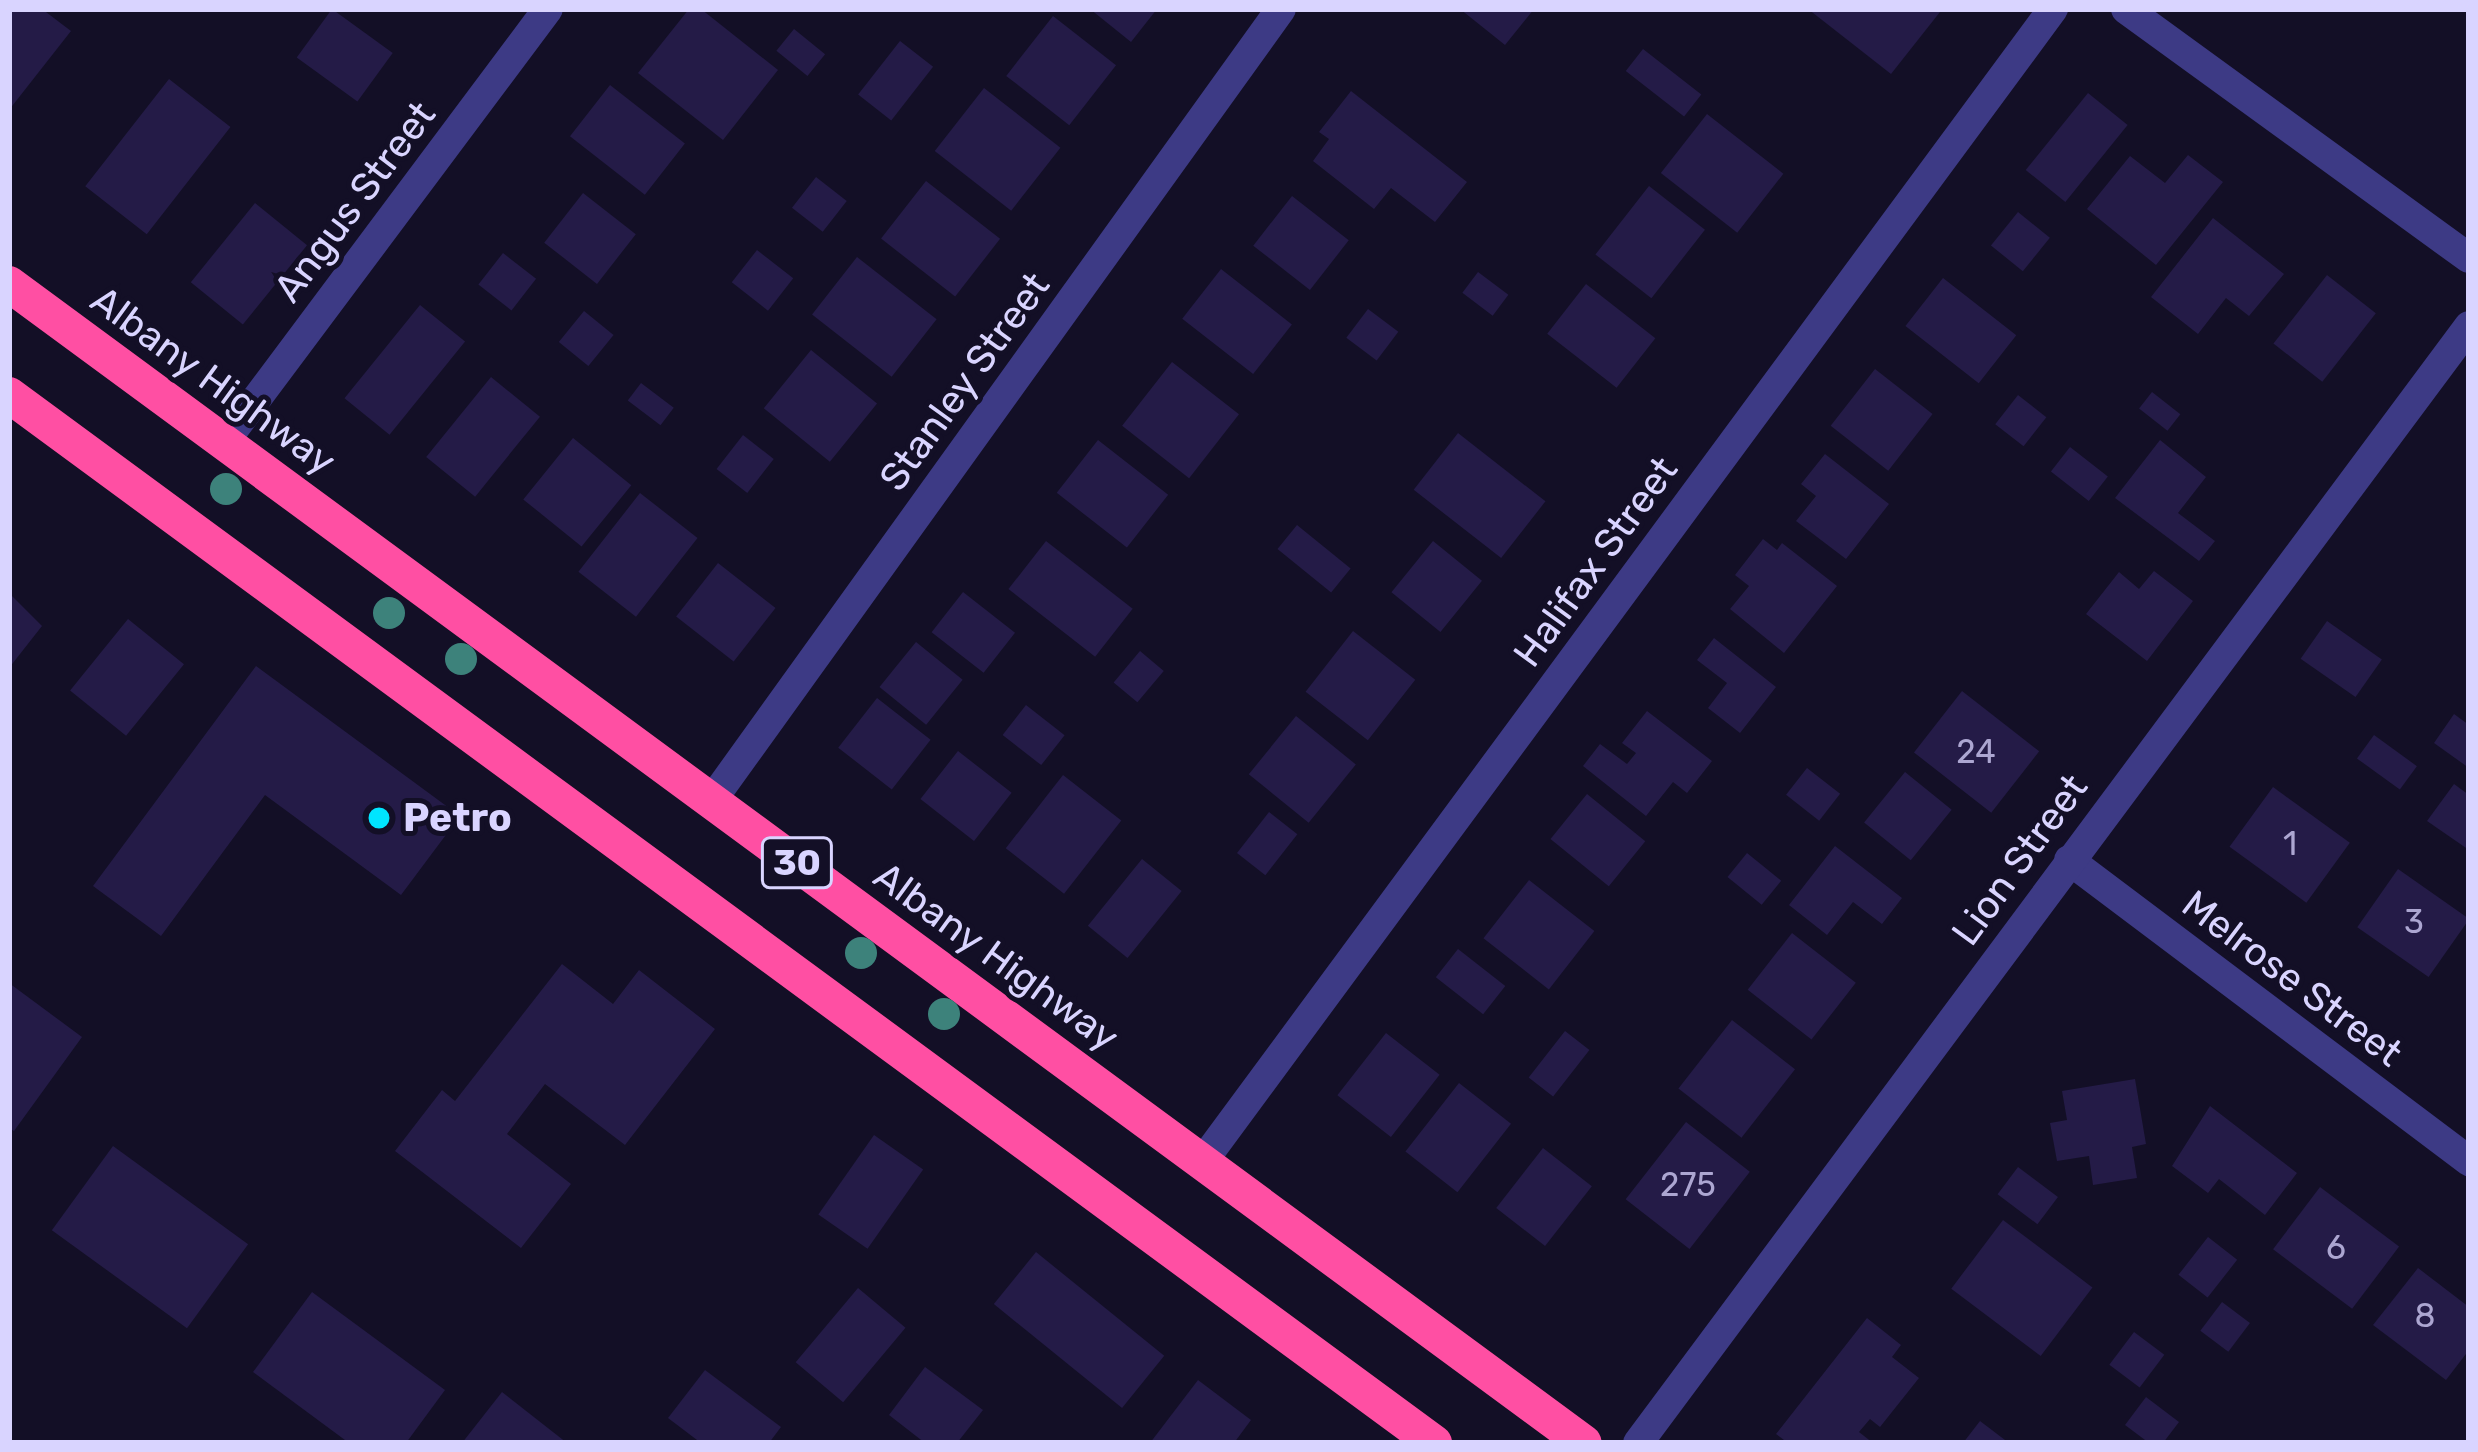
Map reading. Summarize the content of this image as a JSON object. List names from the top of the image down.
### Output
{
  "streets": {
    "highway": ["Albany Highway", "30"],
    "street": [
      "Angus Street",
      "Stanley Street",
      "Halifax Street",
      "Lion Street",
      "Melrose Street"
    ]
  },
  "crossings": [
    ["Angus Street", "Albany Highway"],
    ["Albany Highway", "Stanley Street"],
    ["Albany Highway", "Halifax Street"],
    ["Lion Street", "Melrose Street"]
  ],
  "places": ["Petro"],
  "house_numbers": [
    "24",
    "1",
    "3",
    "275",
    "6",
    "8"
  ]
}
